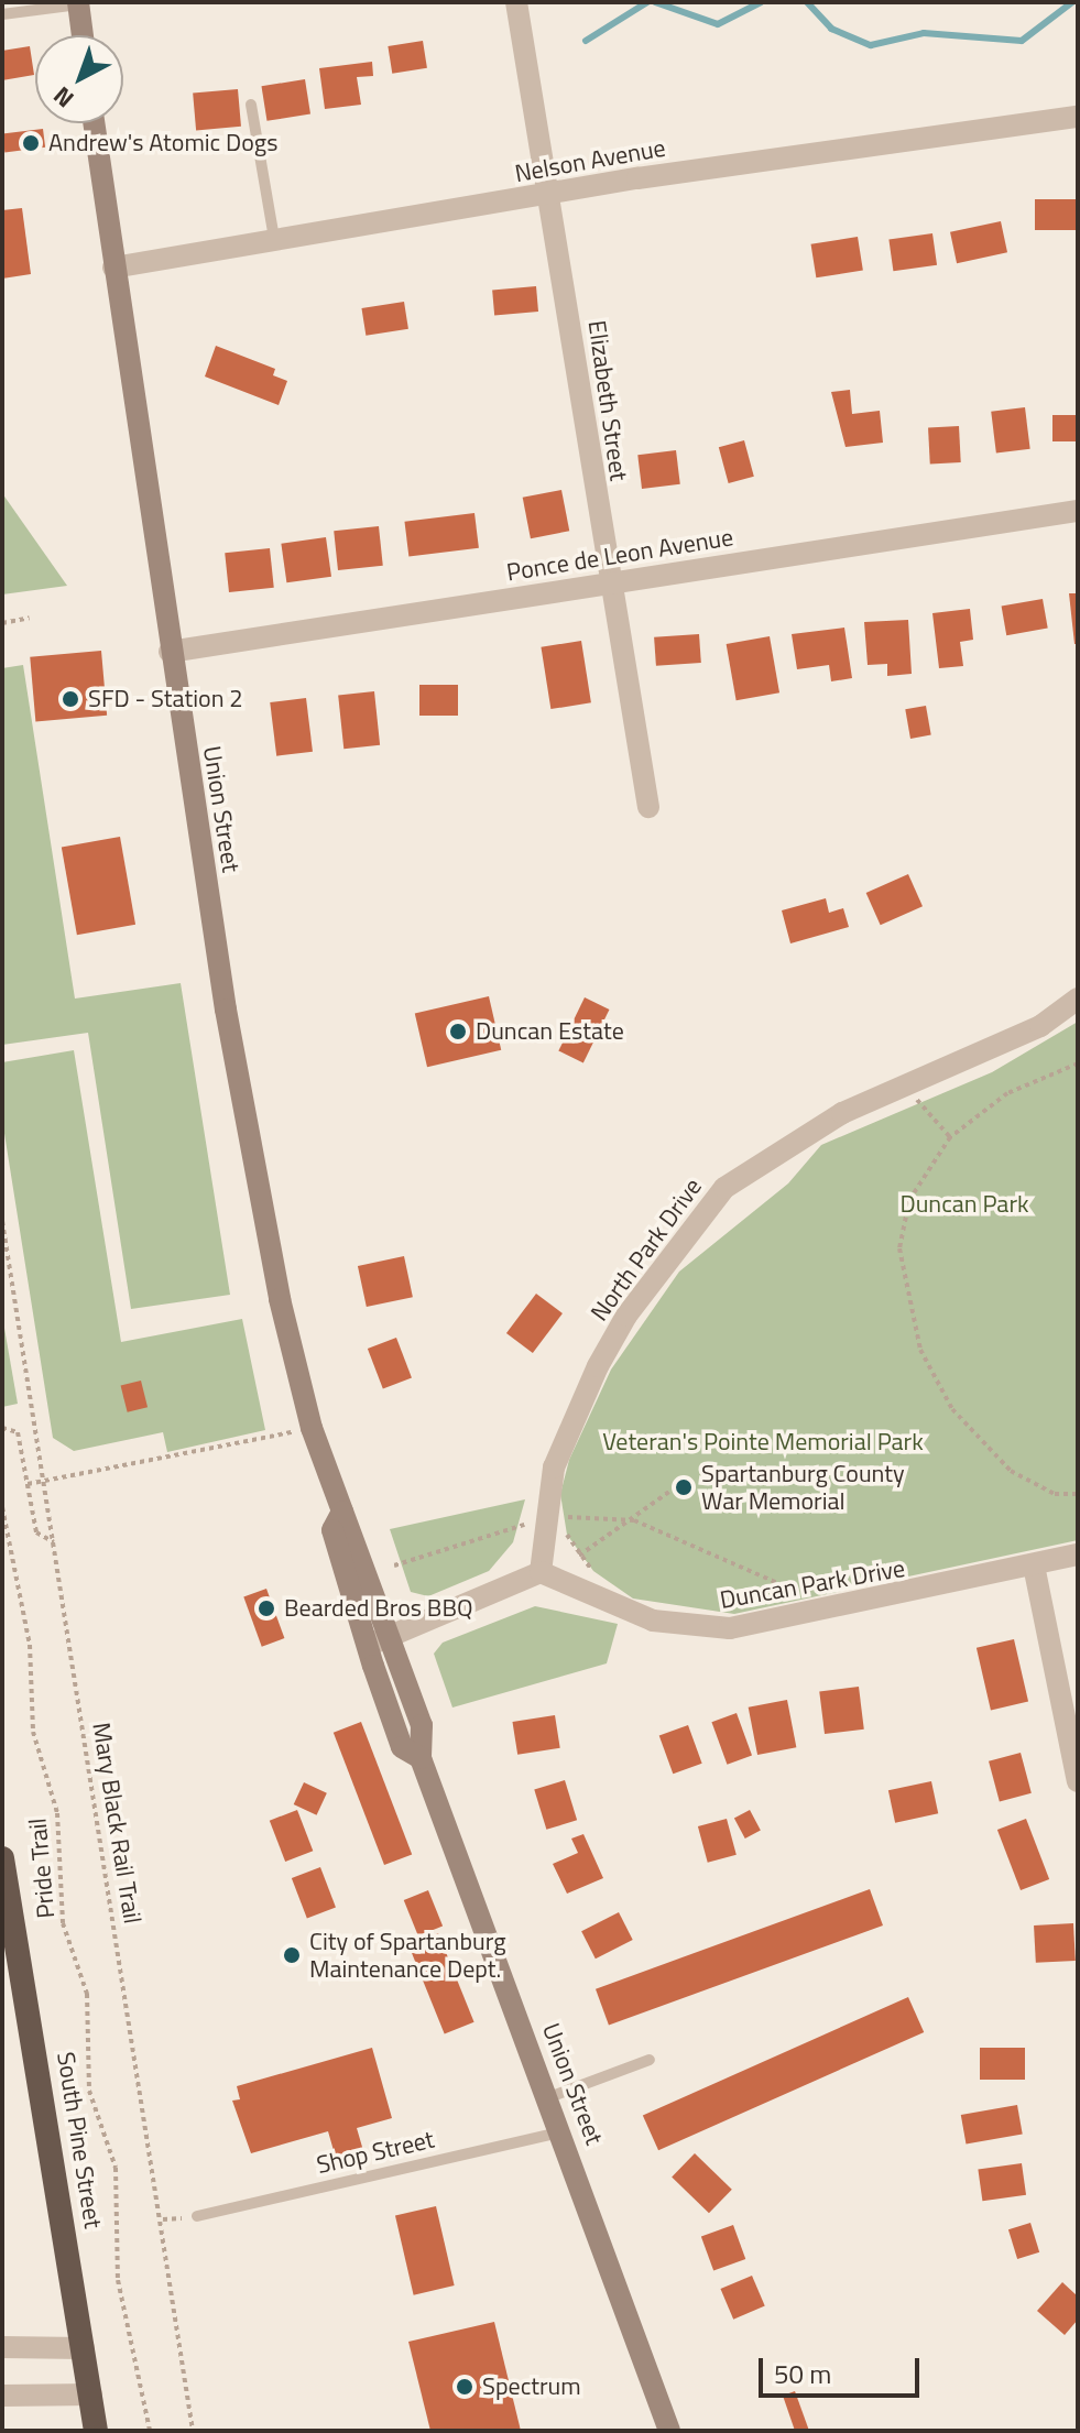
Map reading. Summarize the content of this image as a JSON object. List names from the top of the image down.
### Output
{
  "streets": {
    "highway": ["South Pine Street"],
    "main road": ["Union Street"],
    "street": [
      "Nelson Avenue",
      "Elizabeth Street",
      "Ponce de Leon Avenue",
      "North Park Drive",
      "Duncan Park Drive"
    ],
    "lane": ["Shop Street"],
    "path": ["Mary Black Rail Trail", "Pride Trail"]
  },
  "crossings": [
    ["Nelson Avenue", "Elizabeth Street"],
    ["Nelson Avenue", "Union Street"],
    ["Elizabeth Street", "Ponce de Leon Avenue"],
    ["Ponce de Leon Avenue", "Union Street"],
    ["Union Street", "Shop Street"],
    ["North Park Drive", "Duncan Park Drive"]
  ],
  "parks": ["Duncan Park", "Veteran's Pointe Memorial Park"],
  "places": [
    "Andrew's Atomic Dogs",
    "SFD - Station 2",
    "Duncan Estate",
    "Spartanburg County War Memorial",
    "Bearded Bros BBQ",
    "City of Spartanburg Maintenance Dept.",
    "Spectrum"
  ],
  "scale_bar": "50 m",
  "north": "bottom left"
}
